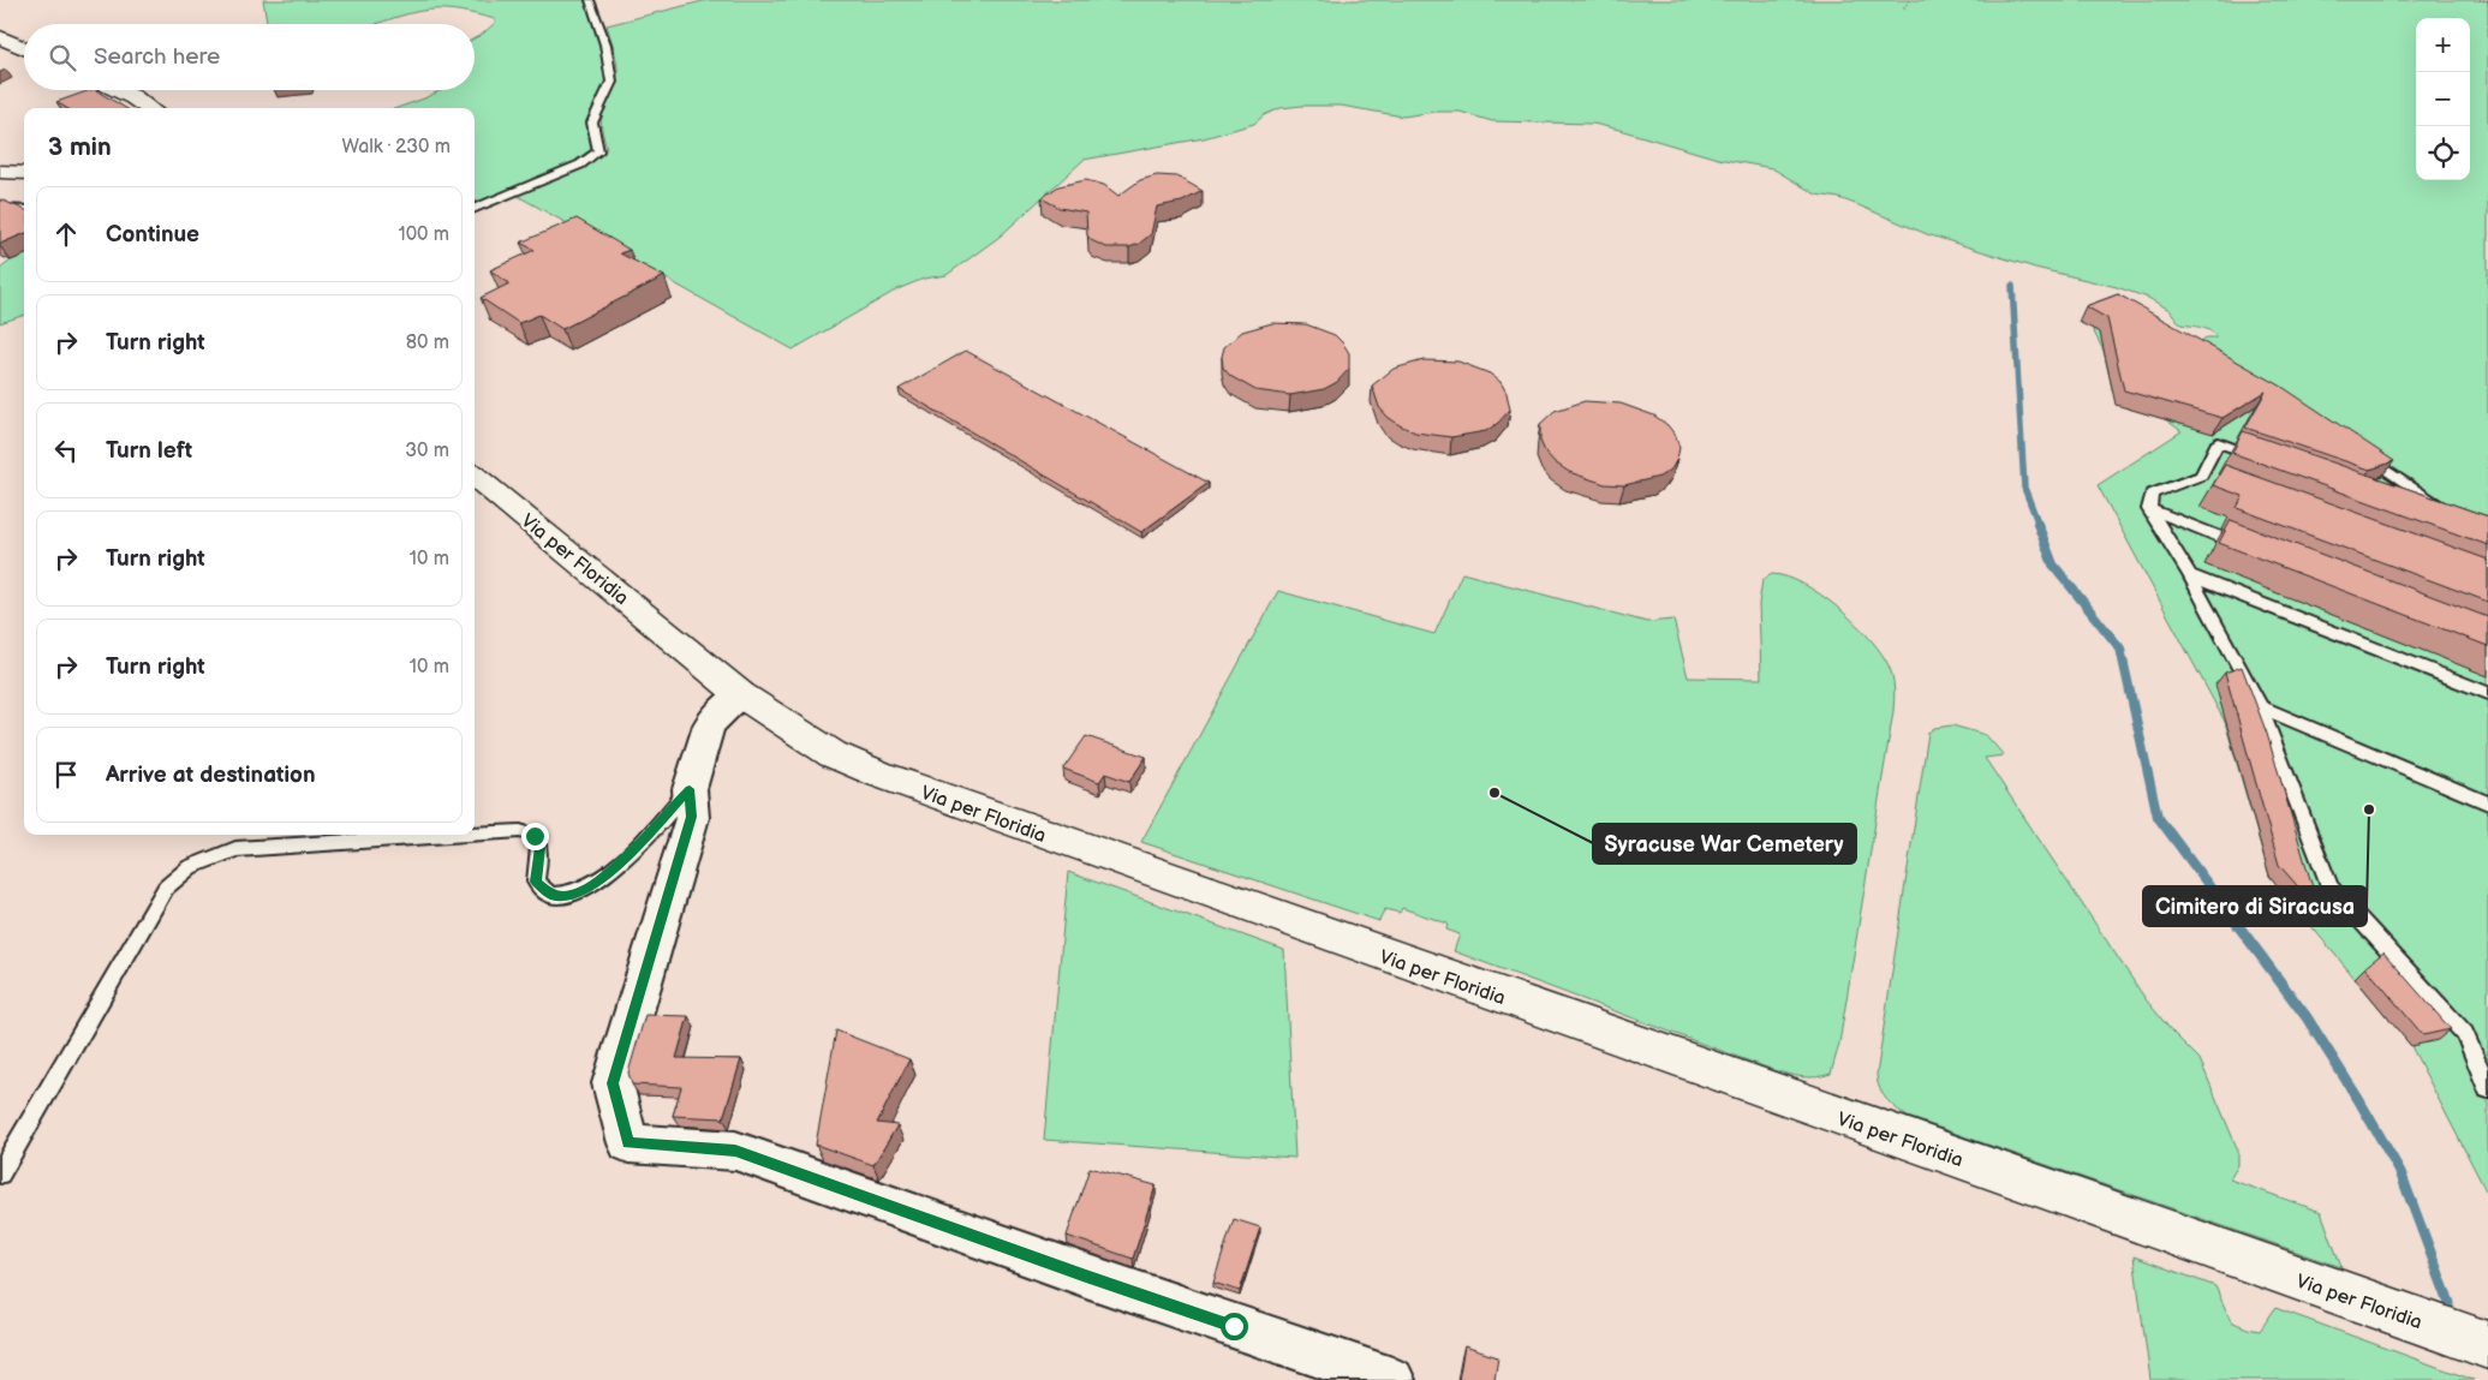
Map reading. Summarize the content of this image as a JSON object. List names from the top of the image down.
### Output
{
  "streets": {
    "main road": ["Via per Floridia"]
  },
  "places": ["Syracuse War Cemetery", "Cimitero di Siracusa"],
  "page": {
    "map_buttons": ["+", "−"],
    "search": "Search here",
    "heading": ["3 min", "Walk · 230 m"],
    "list": [
      ["Continue", "100 m"],
      ["Turn right", "80 m"],
      ["Turn left", "30 m"],
      ["Turn right", "10 m"],
      ["Turn right", "10 m"],
      "Arrive at destination"
    ]
  }
}
